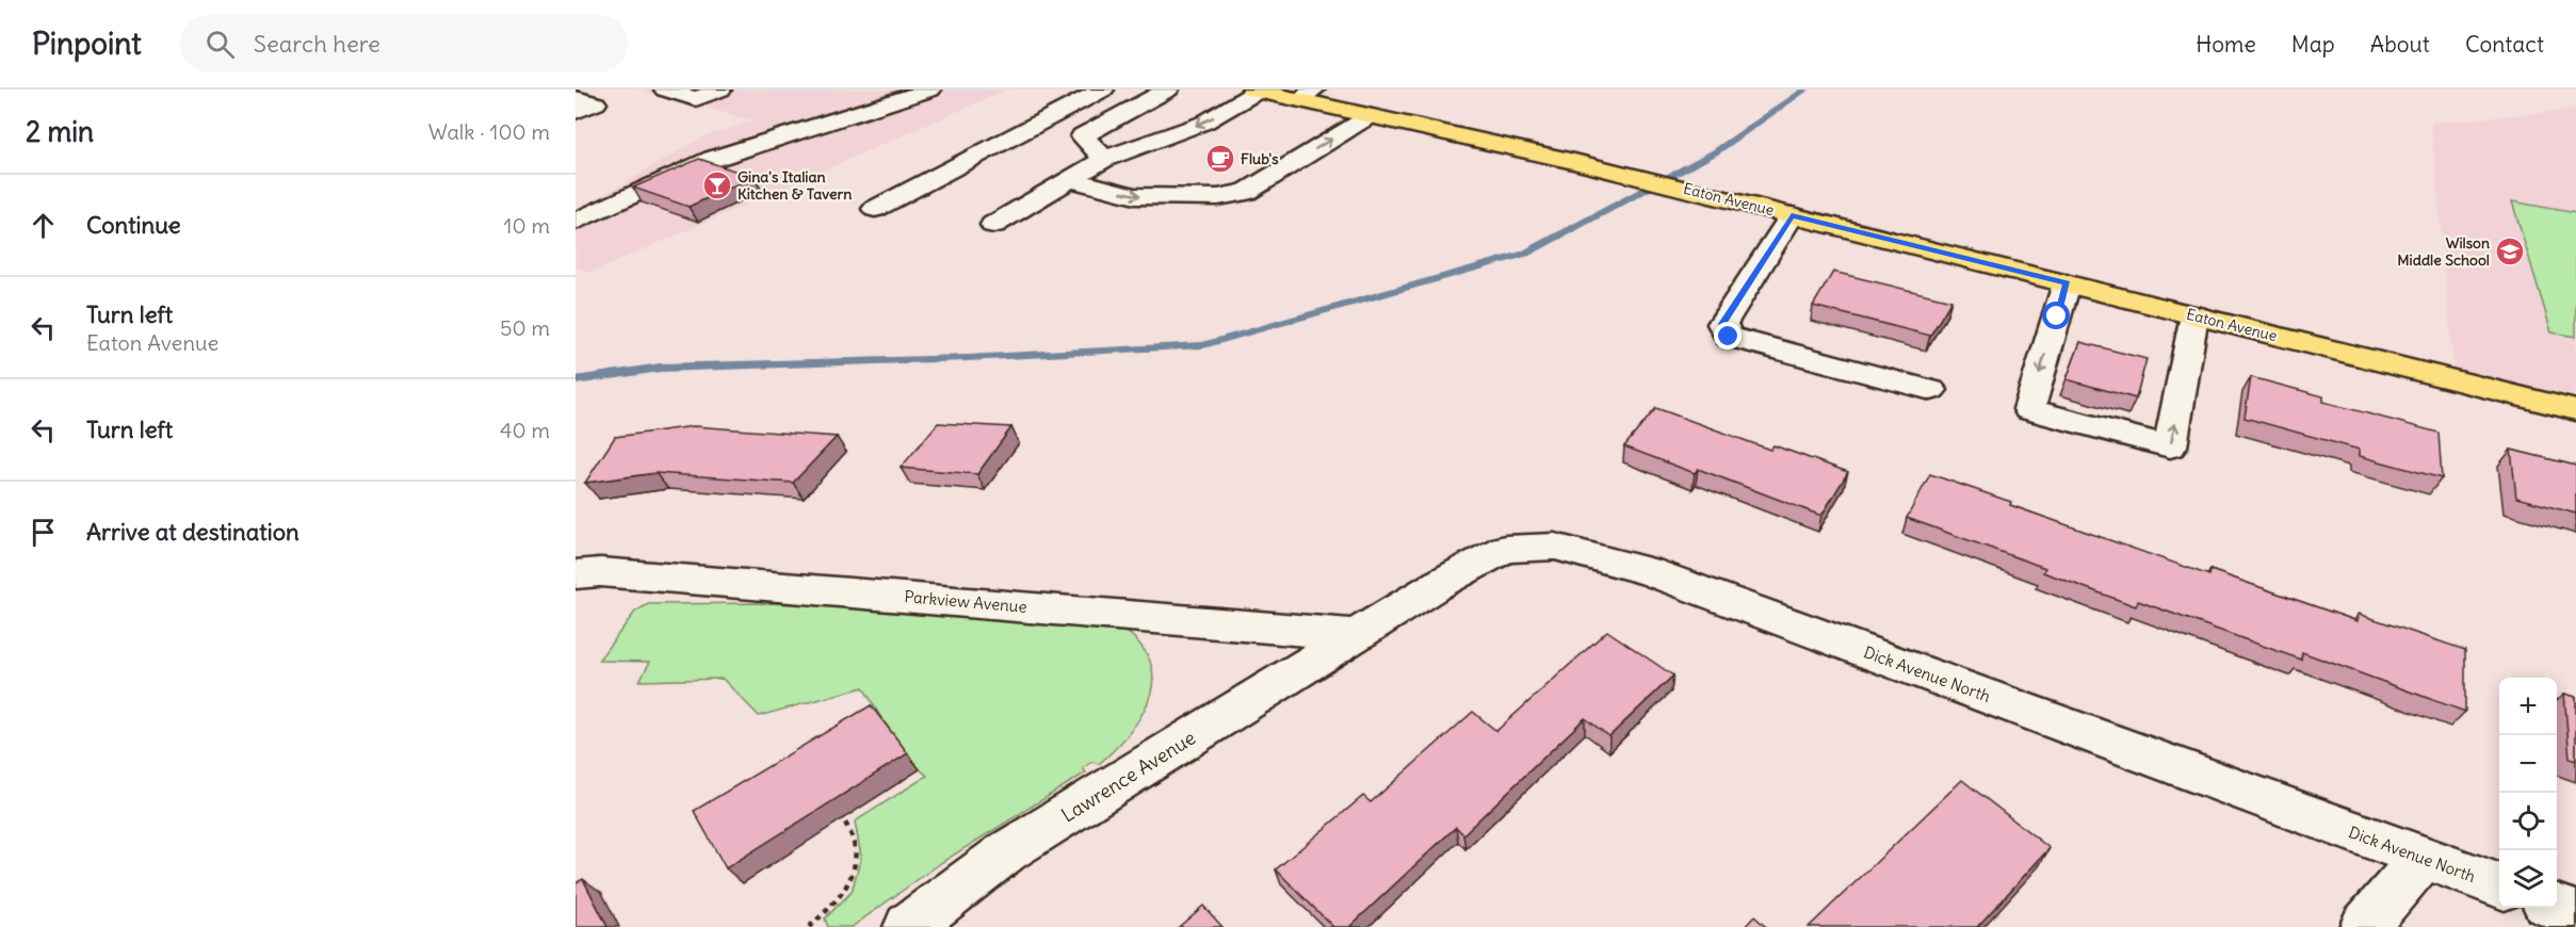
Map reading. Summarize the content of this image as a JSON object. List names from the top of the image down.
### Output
{
  "streets": {
    "main road": ["Eaton Avenue"],
    "street": ["Parkview Avenue", "Dick Avenue North", "Lawrence Avenue"]
  },
  "crossings": [
    ["Parkview Avenue", "Dick Avenue North"],
    ["Parkview Avenue", "Lawrence Avenue"],
    ["Dick Avenue North", "Lawrence Avenue"]
  ],
  "places": {
    "cafe": ["Flub's"],
    "bar": ["Gina's Italian Kitchen & Tavern"],
    "school or university": ["Wilson Middle School"]
  },
  "page": {
    "header": "Pinpoint",
    "search": "Search here",
    "nav": [
      "Home",
      "Map",
      "About",
      "Contact"
    ],
    "heading": ["2 min", "Walk · 100 m"],
    "list": [
      ["Continue", "10 m"],
      ["Turn left", "Eaton Avenue", "50 m"],
      ["Turn left", "40 m"],
      "Arrive at destination"
    ],
    "map_buttons": ["+", "−"]
  }
}
